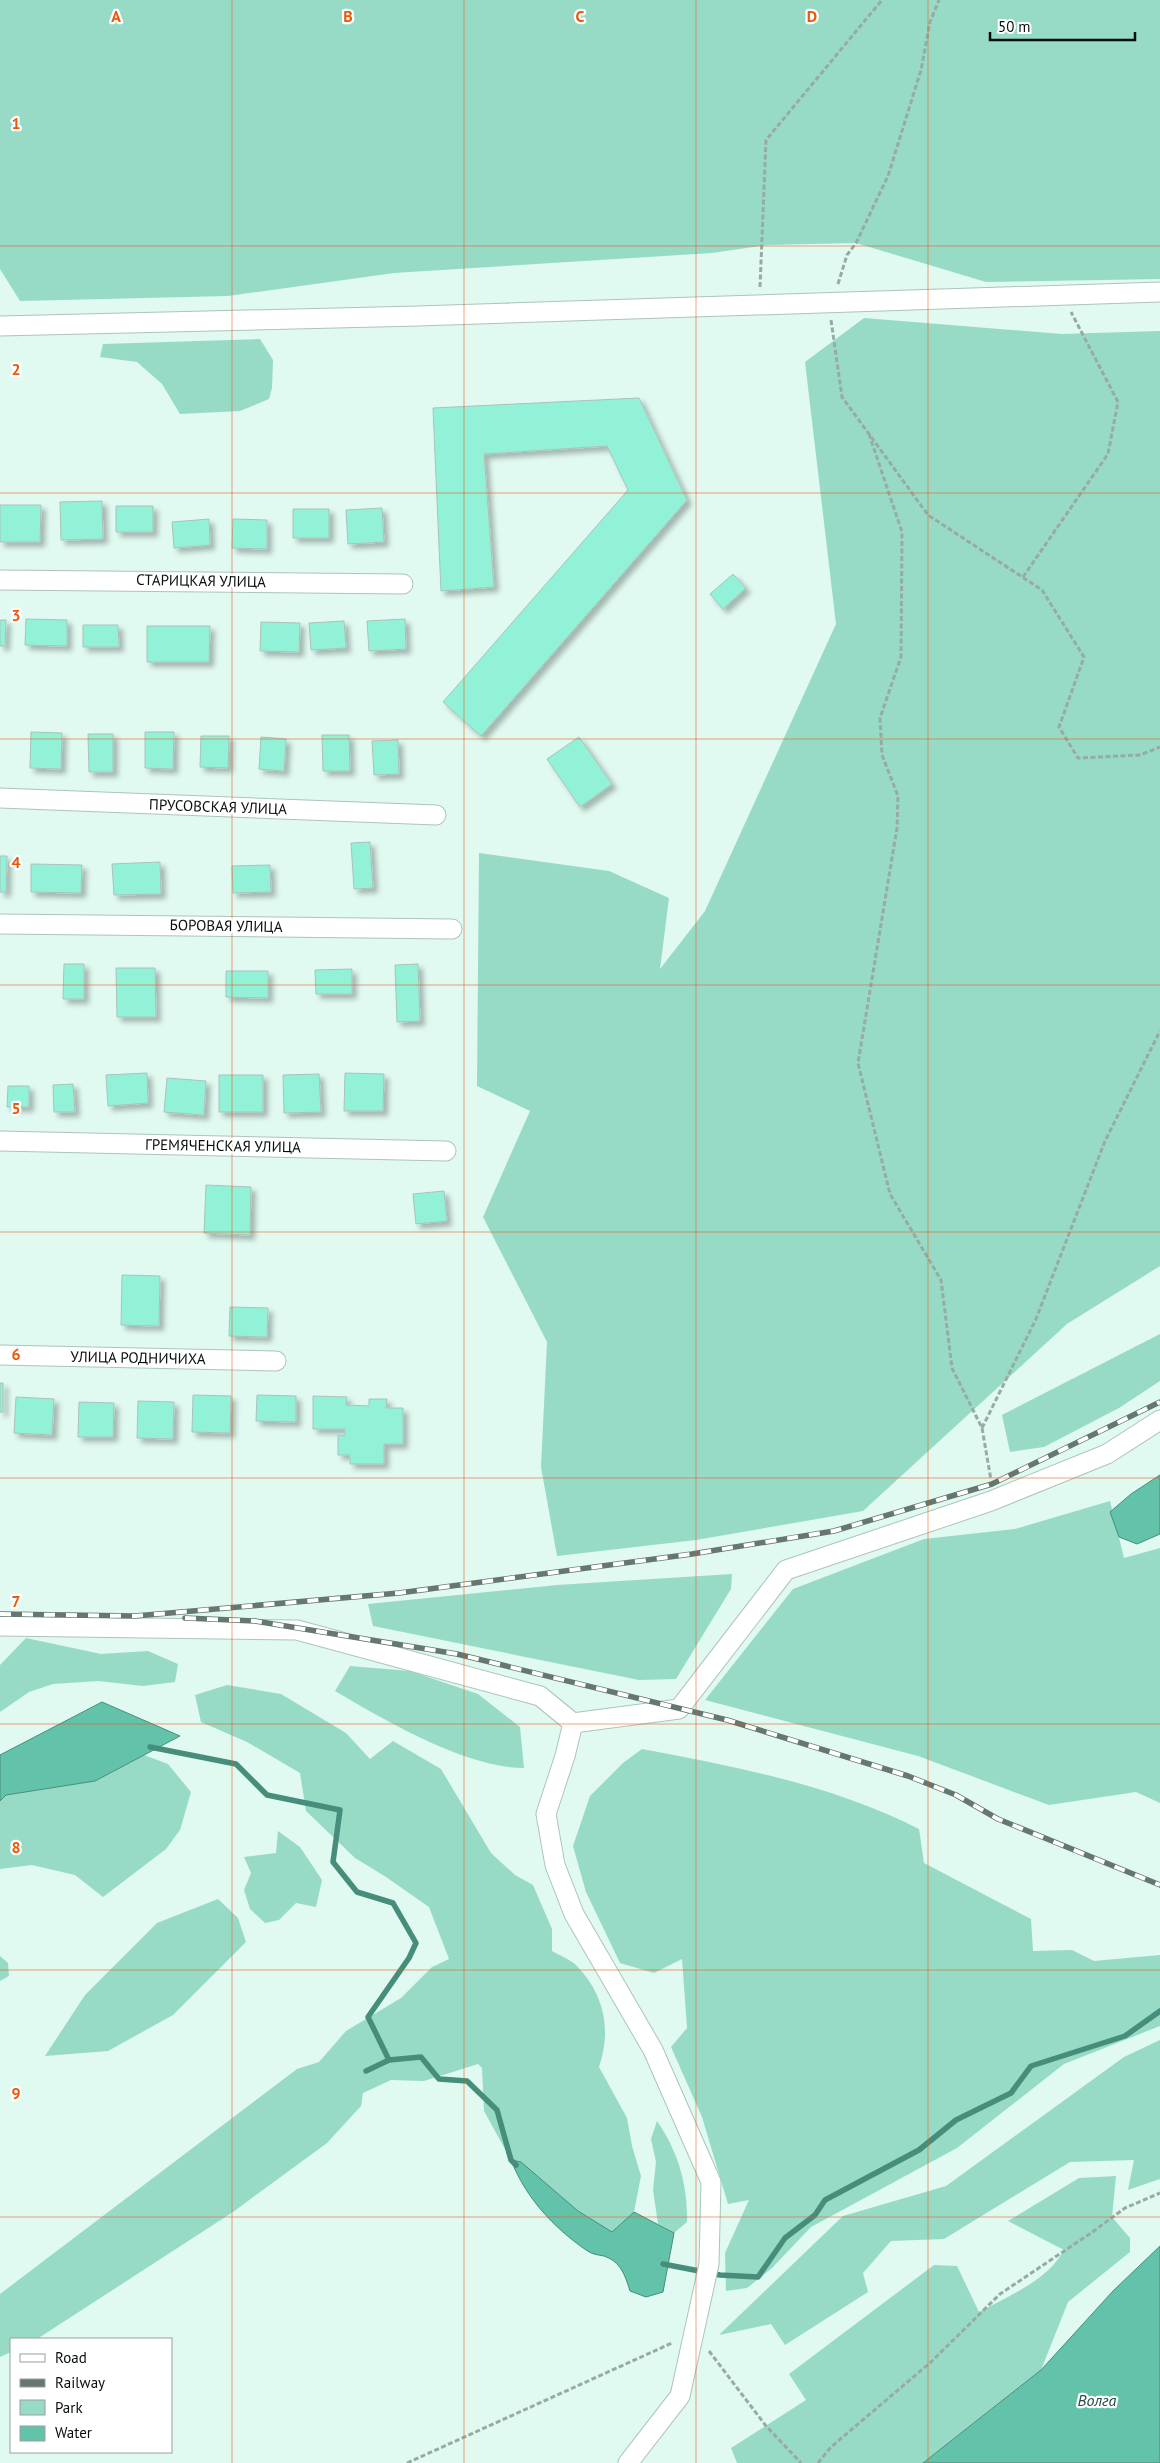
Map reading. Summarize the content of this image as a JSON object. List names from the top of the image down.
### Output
{
  "streets": {
    "street": [
      "СТАРИЦКАЯ УЛИЦА",
      "ПРУСОВСКАЯ УЛИЦА",
      "БОРОВАЯ УЛИЦА",
      "ГРЕМЯЧЕНСКАЯ УЛИЦА",
      "УЛИЦА РОДНИЧИХА"
    ]
  },
  "water": ["Волга"],
  "legend": [
    "Road",
    "Railway",
    "Park",
    "Water"
  ],
  "scale_bar": "50 m",
  "grid": {
    "columns": [
      "A",
      "B",
      "C",
      "D"
    ],
    "rows": [
      "1",
      "2",
      "3",
      "4",
      "5",
      "6",
      "7",
      "8",
      "9"
    ]
  }
}
